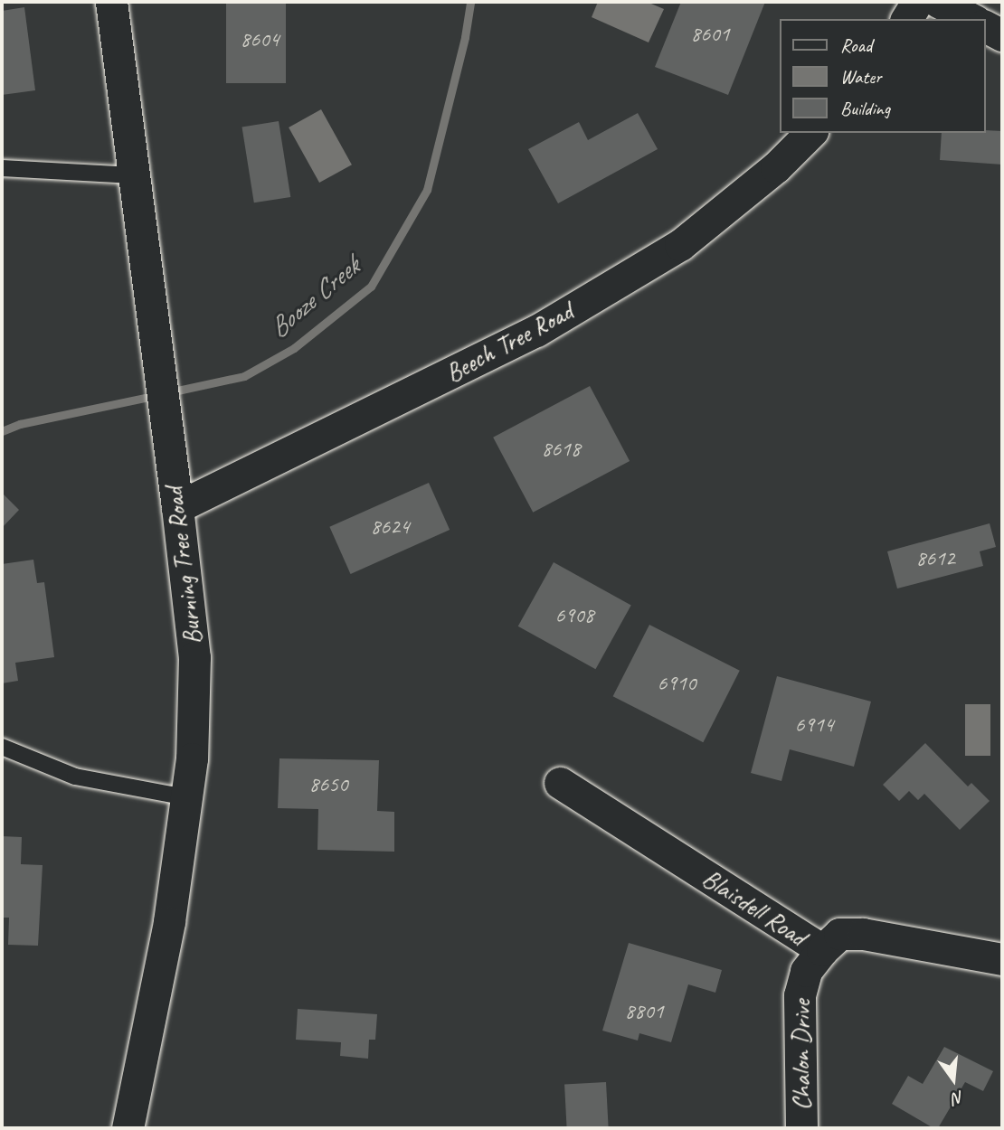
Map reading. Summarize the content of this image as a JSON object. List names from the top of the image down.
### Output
{
  "streets": {
    "street": [
      "Beech Tree Road",
      "Burning Tree Road",
      "Blaisdell Road",
      "Chalon Drive"
    ]
  },
  "crossings": [
    ["Beech Tree Road", "Burning Tree Road"],
    ["Blaisdell Road", "Chalon Drive"]
  ],
  "water": ["Booze Creek"],
  "house_numbers": [
    "8601",
    "8604",
    "8618",
    "8624",
    "8612",
    "6908",
    "6910",
    "6914",
    "8650",
    "8801"
  ],
  "legend": ["Road", "Water", "Building"],
  "north": "bottom"
}
